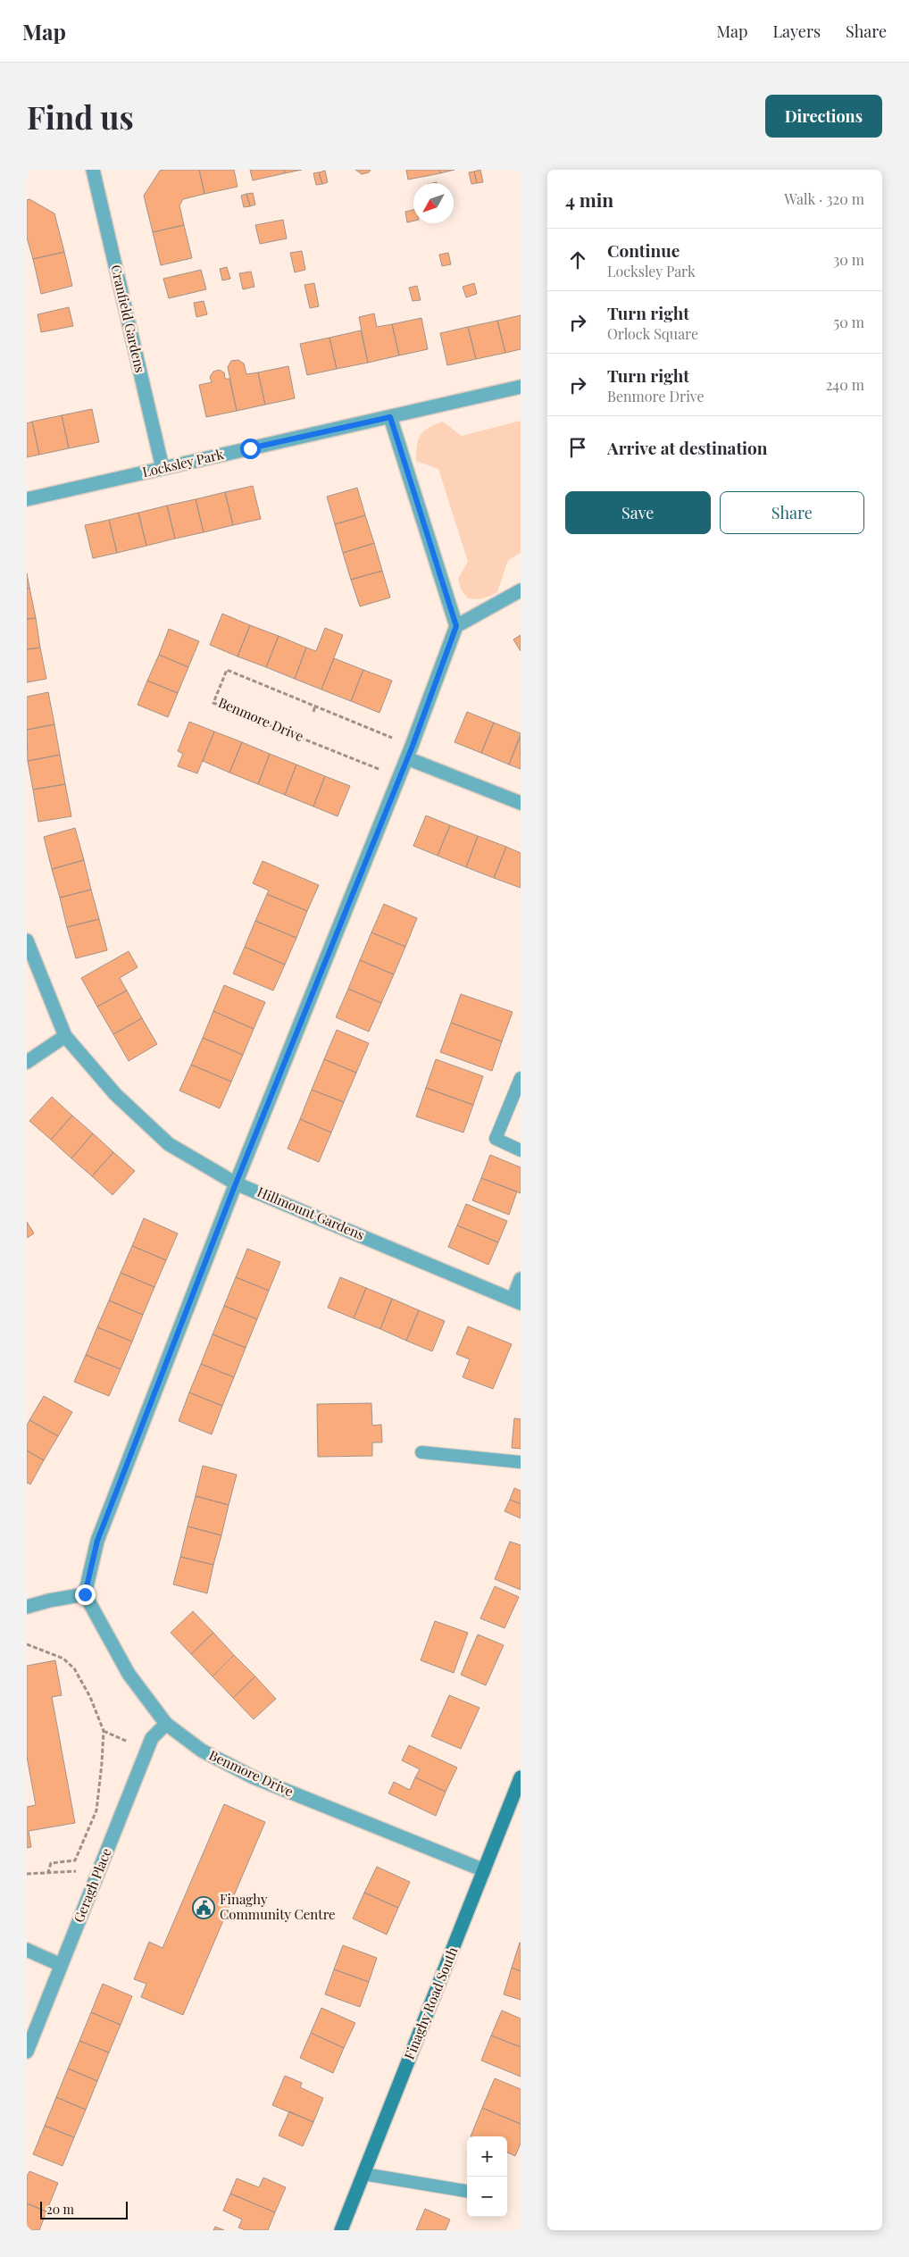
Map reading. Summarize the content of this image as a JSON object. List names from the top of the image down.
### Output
{
  "streets": {
    "street": [
      "Cranfield Gardens",
      "Locksley Park",
      "Benmore Drive",
      "Hillmount Gardens",
      "Geragh Place",
      "Finaghy Road South"
    ]
  },
  "crossings": [
    ["Cranfield Gardens", "Locksley Park"],
    ["Benmore Drive", "Geragh Place"],
    ["Benmore Drive", "Finaghy Road South"]
  ],
  "places": {
    "public building": ["Finaghy Community Centre"]
  },
  "scale_bar": "20 m",
  "north": "bottom left",
  "page": {
    "header": "Map",
    "nav": ["Map", "Layers", "Share"],
    "buttons": [
      "Directions",
      ["Save", "Share"]
    ],
    "title": "Find us",
    "heading": ["4 min", "Walk · 320 m"],
    "list": [
      ["Continue", "Locksley Park", "30 m"],
      ["Turn right", "Orlock Square", "50 m"],
      ["Turn right", "Benmore Drive", "240 m"],
      "Arrive at destination"
    ],
    "map_buttons": ["+", "−"],
    "scale": "20 m"
  }
}
